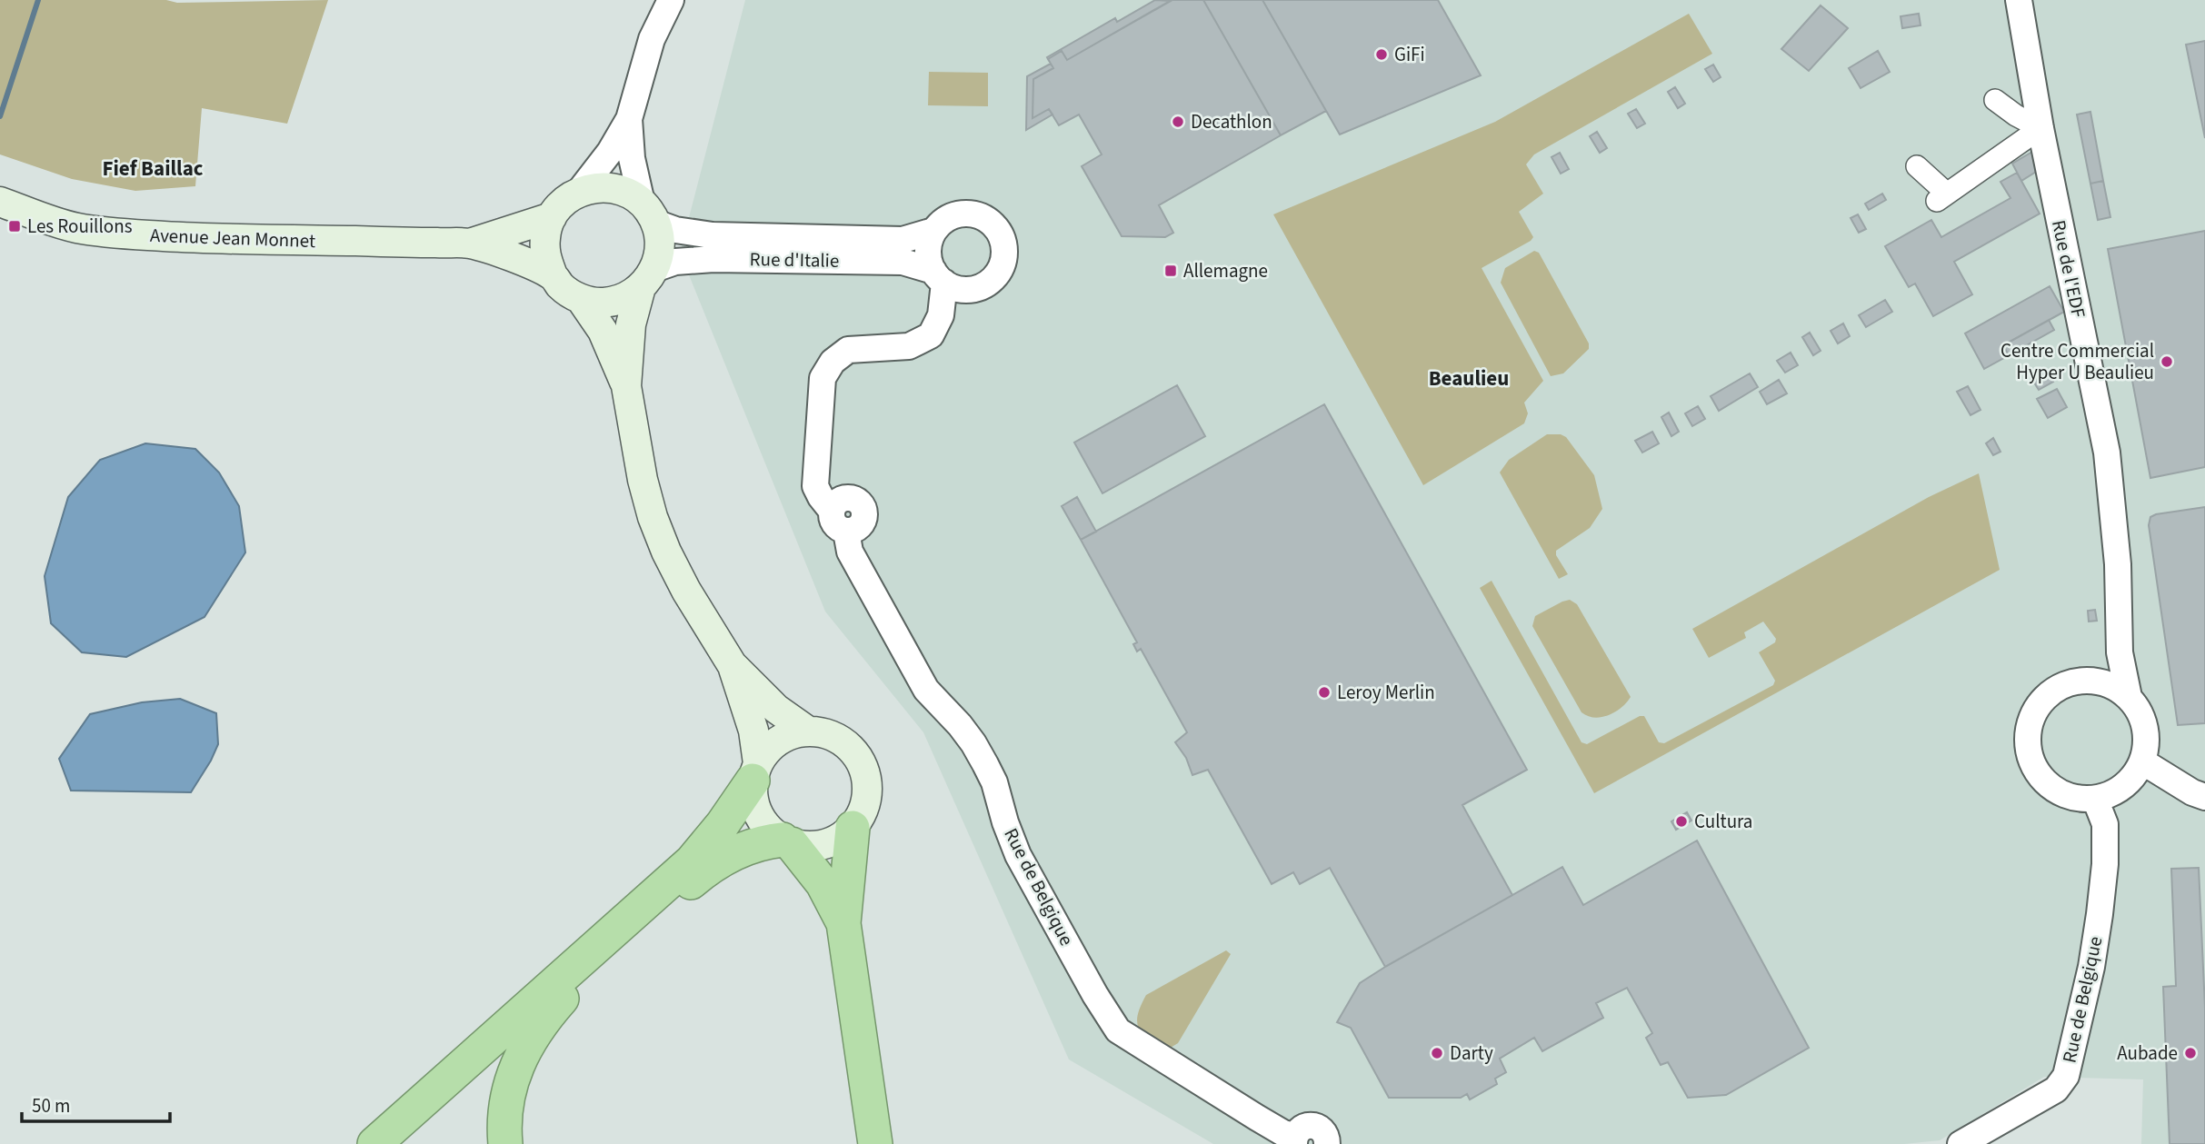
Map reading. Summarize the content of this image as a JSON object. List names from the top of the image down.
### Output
{
  "streets": {
    "main road": ["Avenue Jean Monnet"],
    "street": ["Rue d'Italie", "Rue de l'EDF", "Rue de Belgique"]
  },
  "crossings": [
    ["Avenue Jean Monnet", "Rue d'Italie"],
    ["Rue d'Italie", "Rue de Belgique"],
    ["Rue de l'EDF", "Rue de Belgique"]
  ],
  "districts": ["Fief Baillac", "Beaulieu"],
  "places": {
    "other": [
      "GiFi",
      "Decathlon",
      "Centre Commercial Hyper U Beaulieu",
      "Leroy Merlin",
      "Cultura",
      "Darty",
      "Aubade"
    ],
    "transit": ["Les Rouillons", "Allemagne"]
  },
  "scale_bar": "50 m"
}
